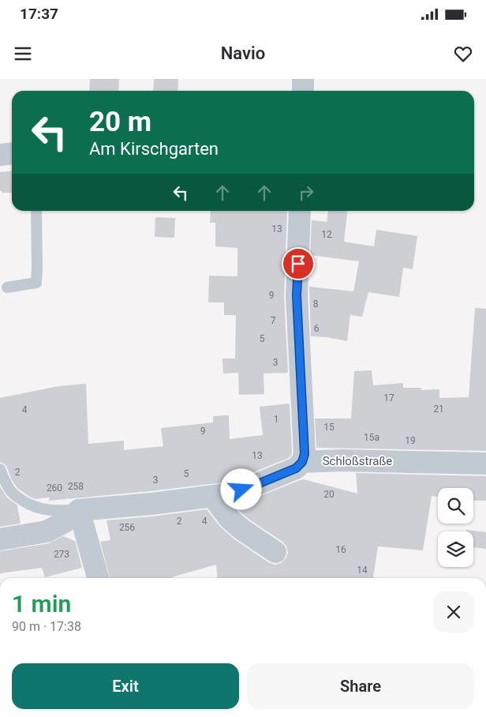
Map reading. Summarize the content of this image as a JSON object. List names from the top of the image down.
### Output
{
  "streets": {
    "street": ["Schloßstraße"]
  },
  "house_numbers": [
    "13",
    "12",
    "9",
    "8",
    "7",
    "6",
    "5",
    "3",
    "17",
    "21",
    "4",
    "1",
    "15",
    "9",
    "15a",
    "19",
    "13",
    "2",
    "5",
    "3",
    "258",
    "260",
    "20",
    "2",
    "4",
    "256",
    "16",
    "273",
    "14"
  ],
  "page": {
    "status": "17:37",
    "header": "Navio",
    "turn": ["20 m", "Am Kirschgarten"],
    "heading": ["1 min", "90 m · 17:38"],
    "buttons": ["Exit", "Share"]
  }
}
